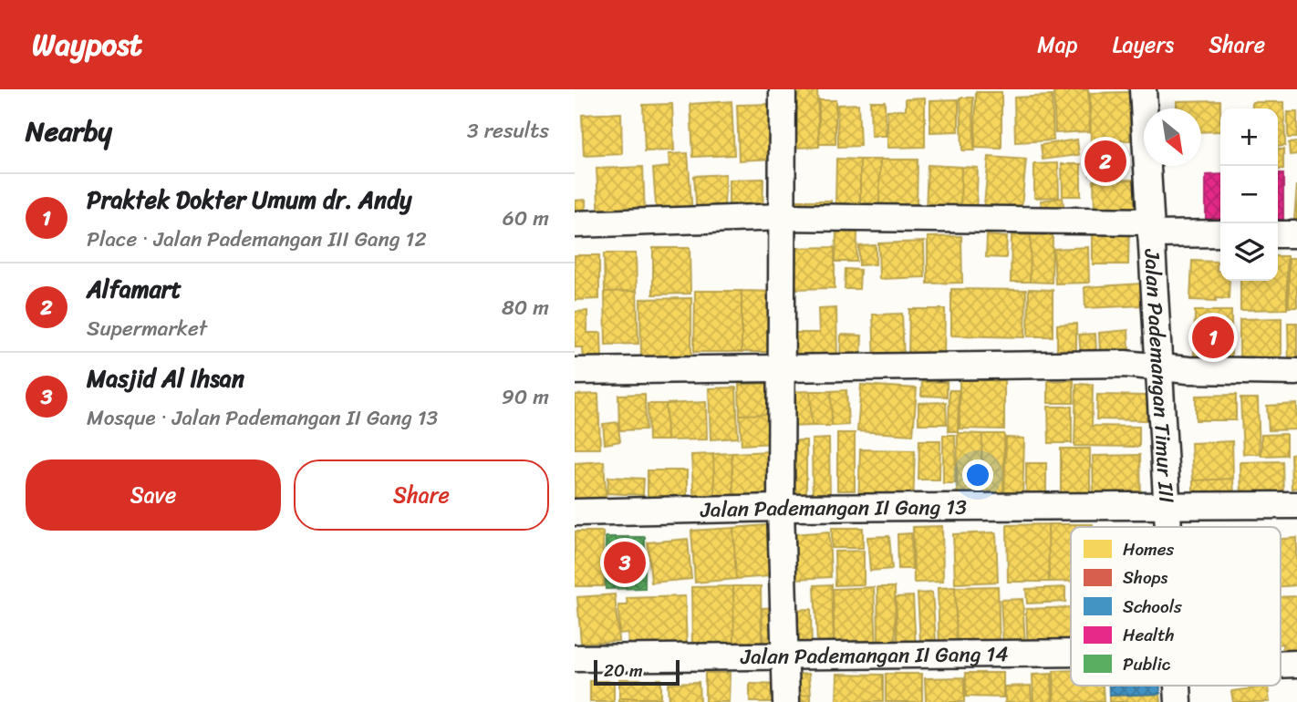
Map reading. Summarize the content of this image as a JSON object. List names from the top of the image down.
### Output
{
  "streets": {
    "street": ["Jalan Pademangan Timur III", "Jalan Pademangan II Gang 13", "Jalan Pademangan II Gang 14"]
  },
  "crossings": [
    ["Jalan Pademangan Timur III", "Jalan Pademangan II Gang 13"]
  ],
  "legend": [
    "Homes",
    "Shops",
    "Schools",
    "Health",
    "Public"
  ],
  "scale_bar": "20 m",
  "north": "bottom right",
  "page": {
    "header": "Waypost",
    "nav": ["Map", "Layers", "Share"],
    "heading": ["Nearby", "3 results"],
    "map_buttons": ["+", "−"],
    "pins": ["2", "1", "3"],
    "list": [
      {
        "mark": "1",
        "name": "Praktek Dokter Umum dr. Andy",
        "note": "Place · Jalan Pademangan III Gang 12",
        "value": "60 m"
      },
      {
        "mark": "2",
        "name": "Alfamart",
        "note": "Supermarket",
        "value": "80 m"
      },
      {
        "mark": "3",
        "name": "Masjid Al Ihsan",
        "note": "Mosque · Jalan Pademangan II Gang 13",
        "value": "90 m"
      }
    ],
    "buttons": ["Save", "Share"],
    "scale": "20 m"
  }
}
